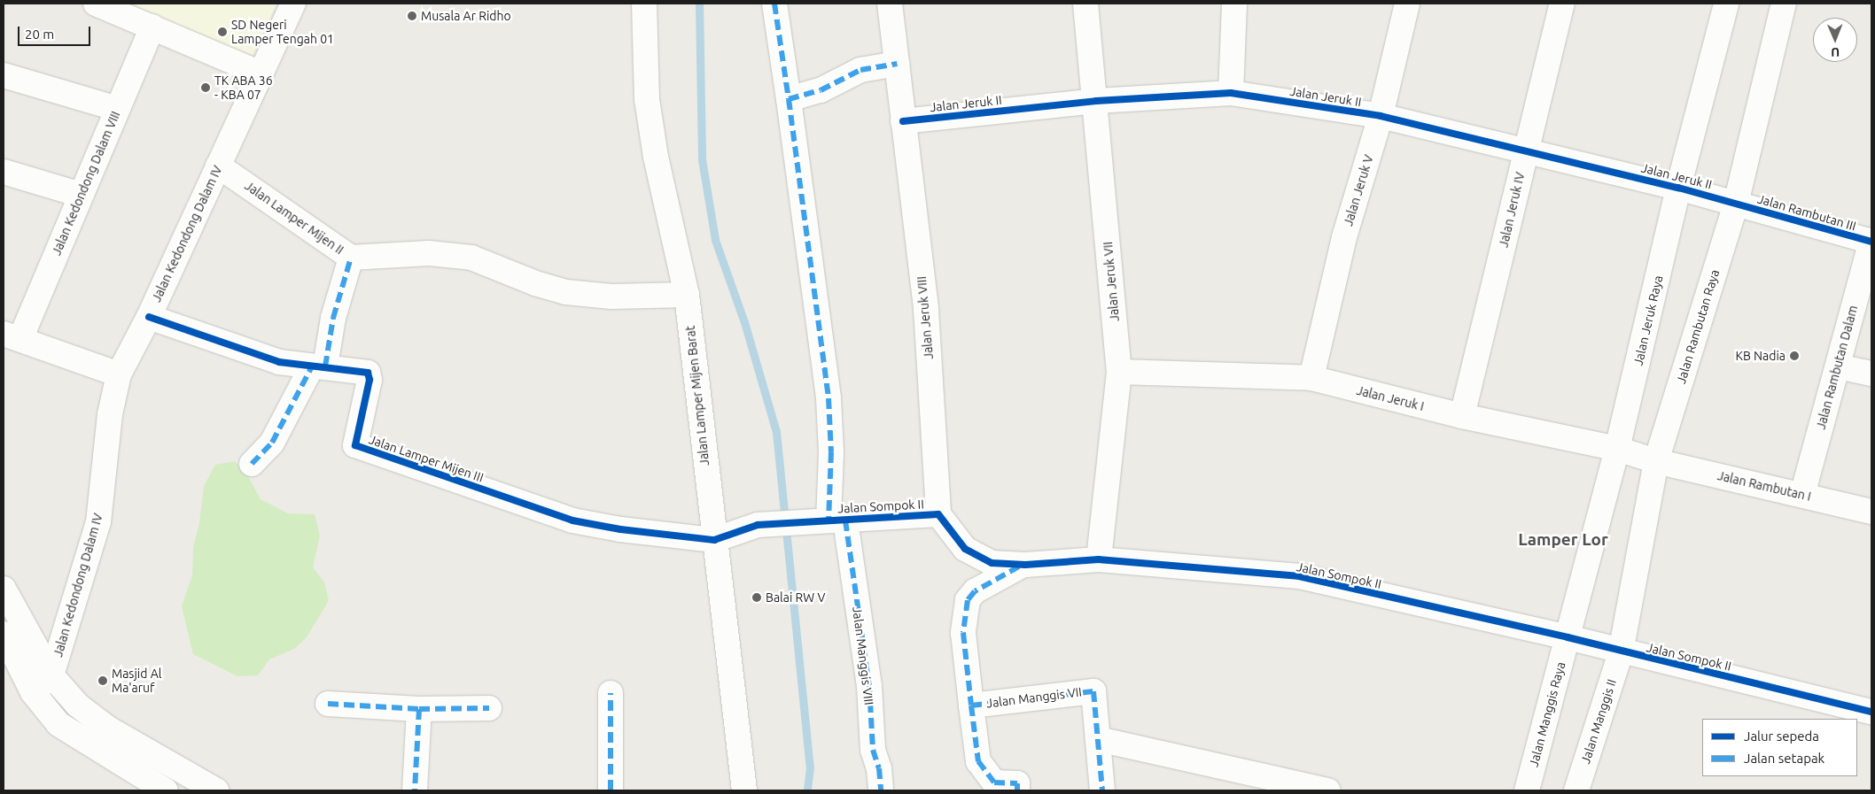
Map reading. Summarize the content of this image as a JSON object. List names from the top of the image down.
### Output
{
  "streets": {
    "street": [
      "Jalan Jeruk II",
      "Jalan Kedondong Dalam VIII",
      "Jalan Jeruk V",
      "Jalan Jeruk IV",
      "Jalan Rambutan III",
      "Jalan Lamper Mijen II",
      "Jalan Kedondong Dalam IV",
      "Jalan Jeruk VII",
      "Jalan Jeruk VIII",
      "Jalan Jeruk Raya",
      "Jalan Rambutan Raya",
      "Jalan Rambutan Dalam",
      "Jalan Lamper Mijen Barat",
      "Jalan Jeruk I",
      "Jalan Lamper Mijen III",
      "Jalan Rambutan I",
      "Jalan Sompok II",
      "Jalan Manggis VIII",
      "Jalan Manggis VII",
      "Jalan Manggis Raya",
      "Jalan Manggis II"
    ]
  },
  "crossings": [
    ["Jalan Jeruk II", "Jalan Jeruk V"],
    ["Jalan Jeruk II", "Jalan Jeruk IV"],
    ["Jalan Jeruk II", "Jalan Rambutan III"],
    ["Jalan Jeruk II", "Jalan Jeruk VII"],
    ["Jalan Jeruk II", "Jalan Jeruk VIII"],
    ["Jalan Jeruk II", "Jalan Jeruk Raya"],
    ["Jalan Jeruk II", "Jalan Rambutan Raya"],
    ["Jalan Jeruk V", "Jalan Jeruk I"],
    ["Jalan Jeruk IV", "Jalan Jeruk I"],
    ["Jalan Rambutan III", "Jalan Rambutan Raya"],
    ["Jalan Rambutan III", "Jalan Rambutan Dalam"],
    ["Jalan Lamper Mijen II", "Jalan Kedondong Dalam IV"],
    ["Jalan Lamper Mijen II", "Jalan Lamper Mijen Barat"],
    ["Jalan Kedondong Dalam IV", "Jalan Lamper Mijen III"],
    ["Jalan Jeruk VII", "Jalan Jeruk I"],
    ["Jalan Jeruk VII", "Jalan Sompok II"],
    ["Jalan Jeruk VIII", "Jalan Sompok II"],
    ["Jalan Jeruk Raya", "Jalan Jeruk I"],
    ["Jalan Jeruk Raya", "Jalan Sompok II"],
    ["Jalan Jeruk Raya", "Jalan Manggis Raya"],
    ["Jalan Rambutan Raya", "Jalan Jeruk I"],
    ["Jalan Rambutan Raya", "Jalan Rambutan I"],
    ["Jalan Rambutan Raya", "Jalan Sompok II"],
    ["Jalan Rambutan Raya", "Jalan Manggis II"],
    ["Jalan Rambutan Dalam", "Jalan Rambutan I"],
    ["Jalan Lamper Mijen Barat", "Jalan Lamper Mijen III"],
    ["Jalan Jeruk I", "Jalan Rambutan I"],
    ["Jalan Lamper Mijen III", "Jalan Sompok II"],
    ["Jalan Sompok II", "Jalan Manggis VIII"],
    ["Jalan Sompok II", "Jalan Manggis VII"],
    ["Jalan Sompok II", "Jalan Manggis Raya"],
    ["Jalan Sompok II", "Jalan Manggis II"]
  ],
  "districts": ["Lamper Lor"],
  "places": [
    "Musala Ar Ridho",
    "SD Negeri Lamper Tengah 01",
    "TK ABA 36 - KBA 07",
    "KB Nadia",
    "Balai RW V",
    "Masjid Al Ma'aruf"
  ],
  "legend": ["Jalur sepeda", "Jalan setapak"],
  "scale_bar": "20 m",
  "north": "bottom"
}
